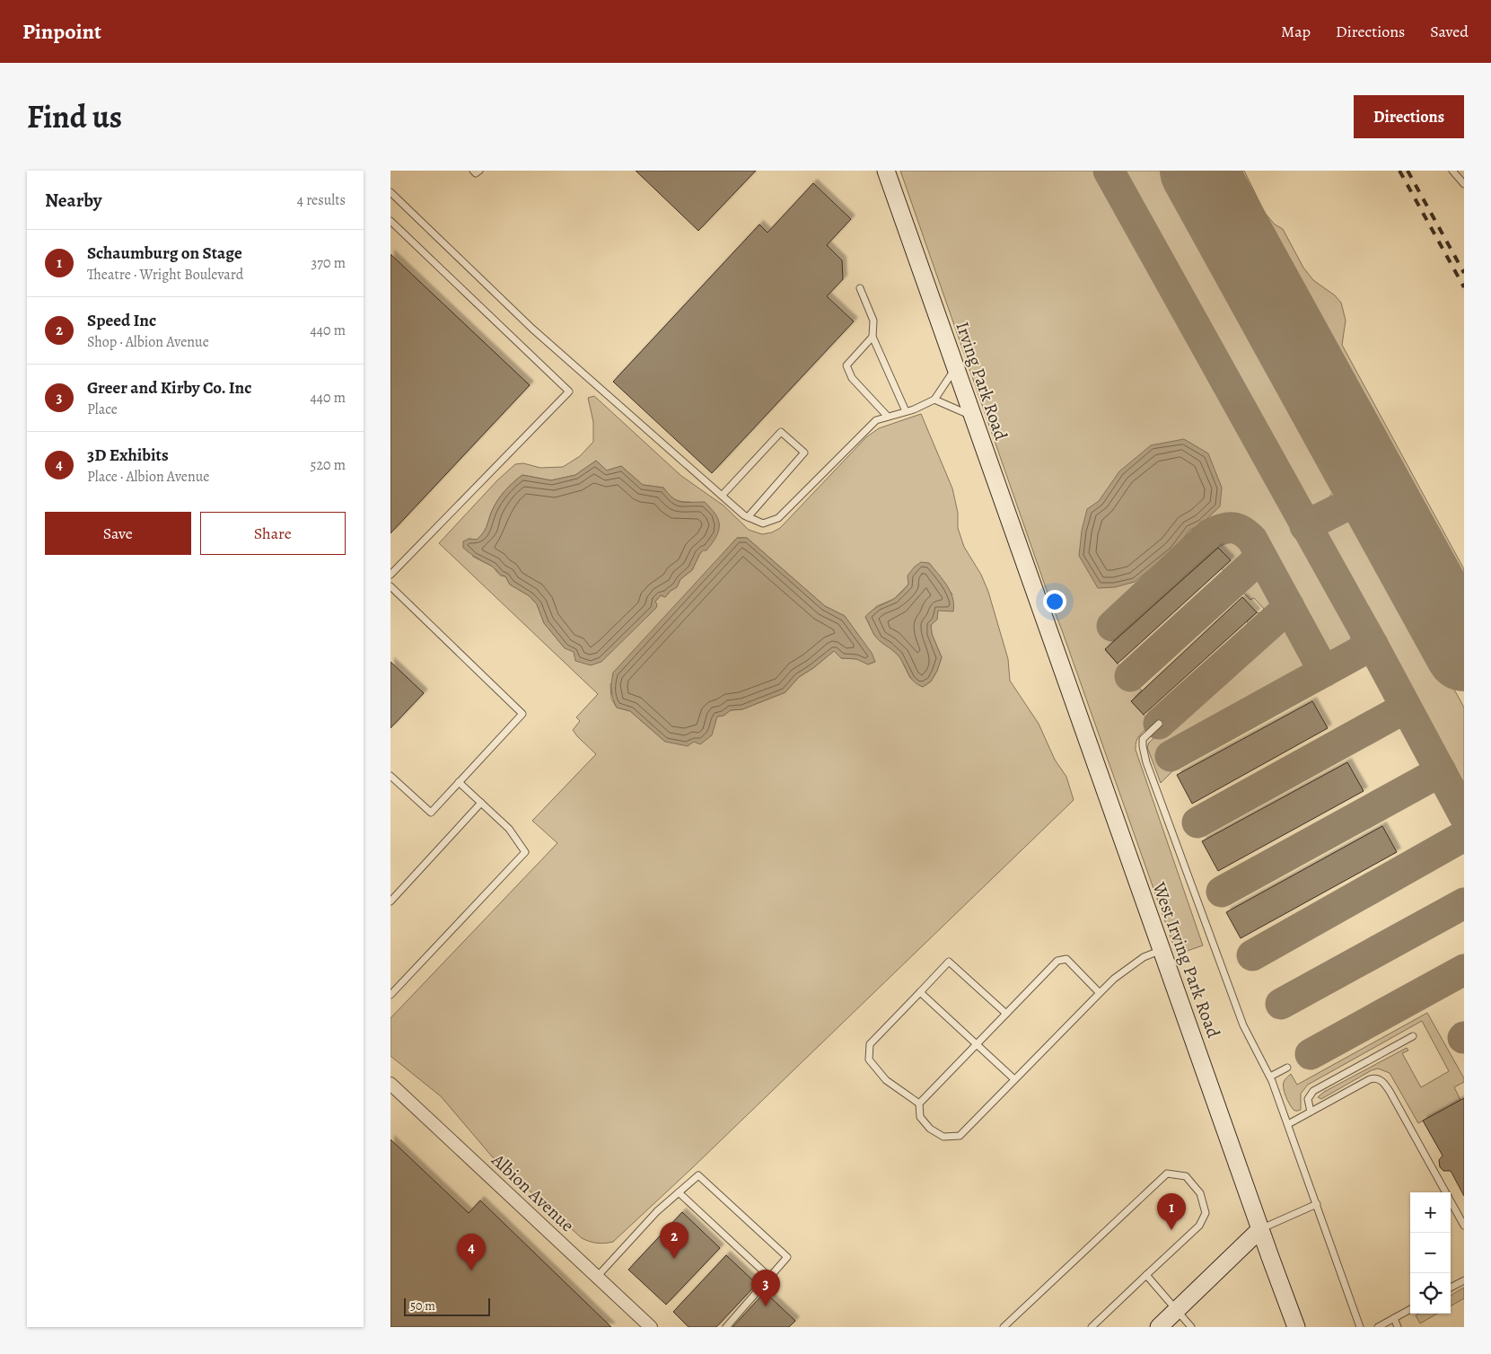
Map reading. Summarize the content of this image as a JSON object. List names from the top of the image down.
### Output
{
  "streets": {
    "main road": ["Irving Park Road", "West Irving Park Road"],
    "street": ["Albion Avenue"]
  },
  "crossings": [
    ["Irving Park Road", "West Irving Park Road"]
  ],
  "scale_bar": "50 m",
  "page": {
    "header": "Pinpoint",
    "nav": ["Map", "Directions", "Saved"],
    "title": "Find us",
    "buttons": [
      "Directions",
      ["Save", "Share"]
    ],
    "heading": ["Nearby", "4 results"],
    "list": [
      {
        "mark": "1",
        "name": "Schaumburg on Stage",
        "note": "Theatre · Wright Boulevard",
        "value": "370 m"
      },
      {
        "mark": "2",
        "name": "Speed Inc",
        "note": "Shop · Albion Avenue",
        "value": "440 m"
      },
      {
        "mark": "3",
        "name": "Greer and Kirby Co. Inc",
        "note": "Place",
        "value": "440 m"
      },
      {
        "mark": "4",
        "name": "3D Exhibits",
        "note": "Place · Albion Avenue",
        "value": "520 m"
      }
    ],
    "map_buttons": ["+", "−"],
    "pins": [
      "1",
      "2",
      "4",
      "3"
    ],
    "scale": "50 m"
  }
}
